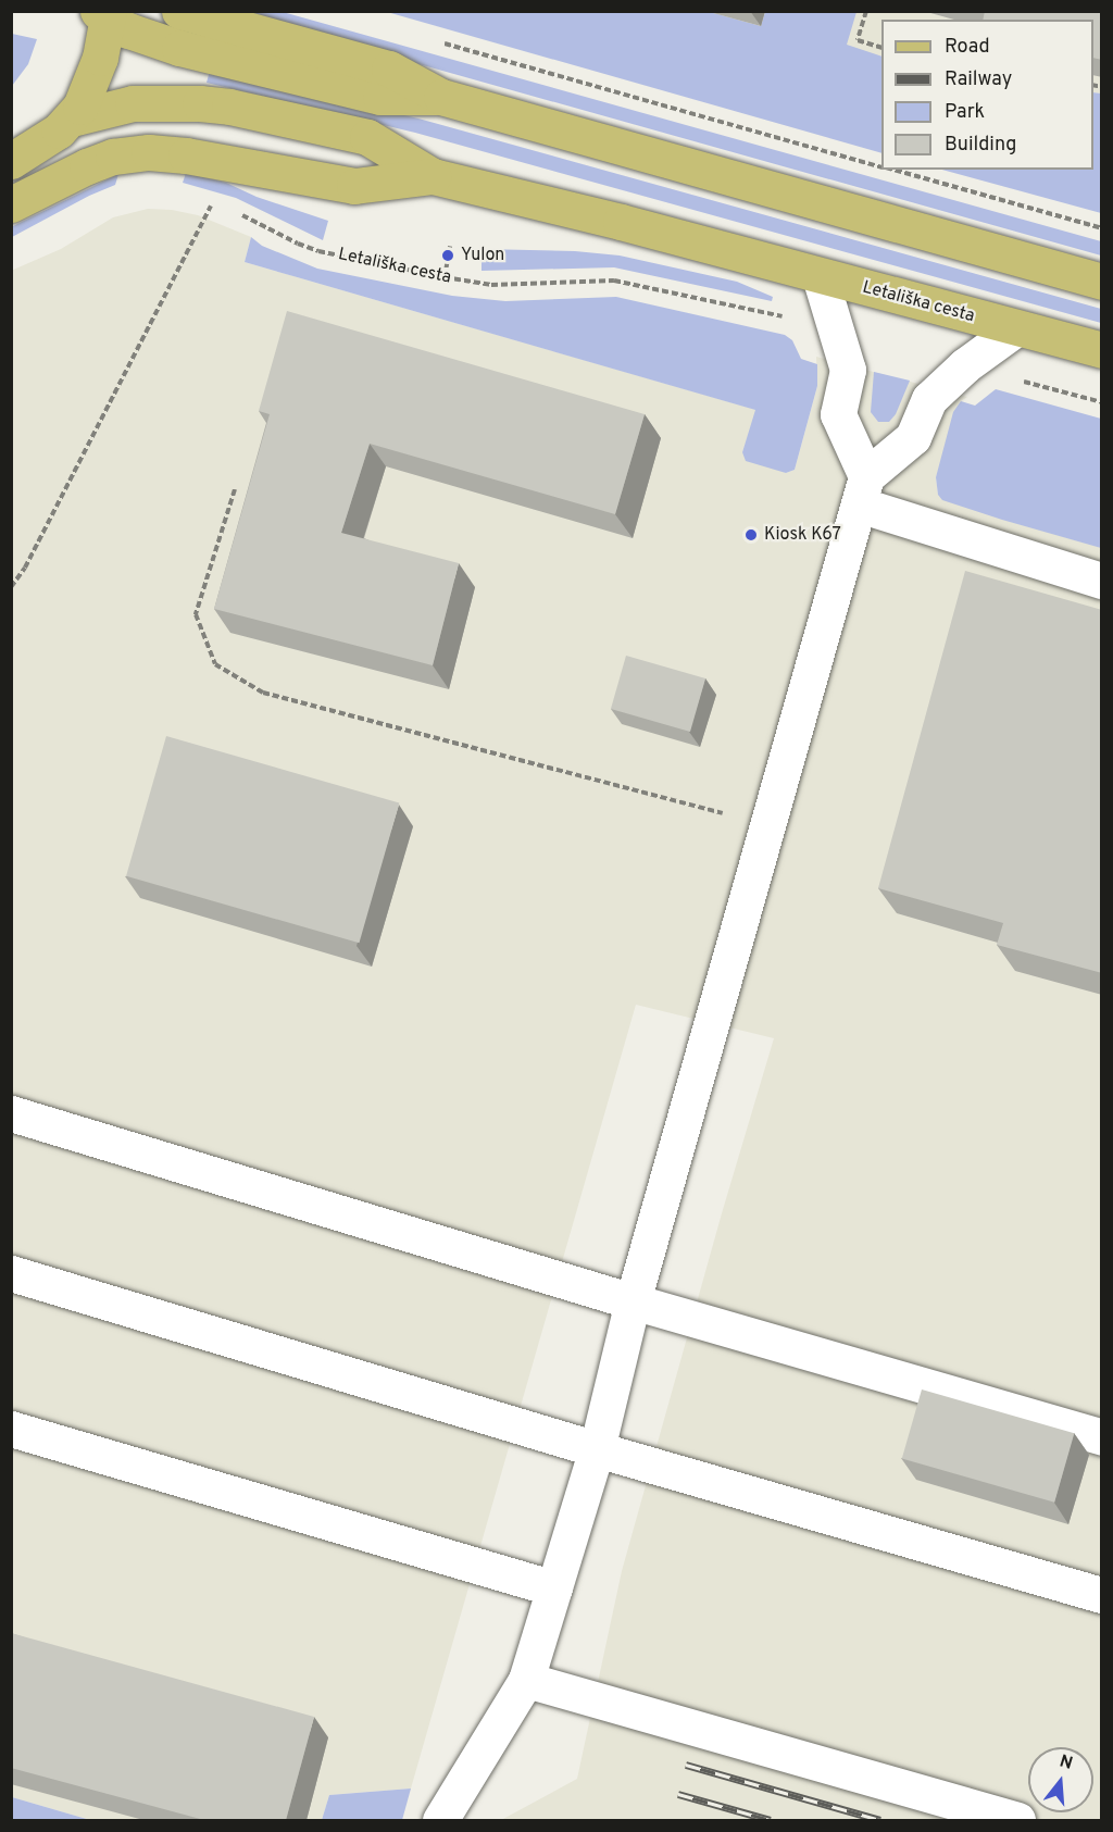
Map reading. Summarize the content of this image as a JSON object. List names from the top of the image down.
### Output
{
  "streets": {
    "main road": ["Letališka cesta"]
  },
  "places": ["Yulon", "Kiosk K67"],
  "legend": [
    "Road",
    "Railway",
    "Park",
    "Building"
  ],
  "north": "top"
}
